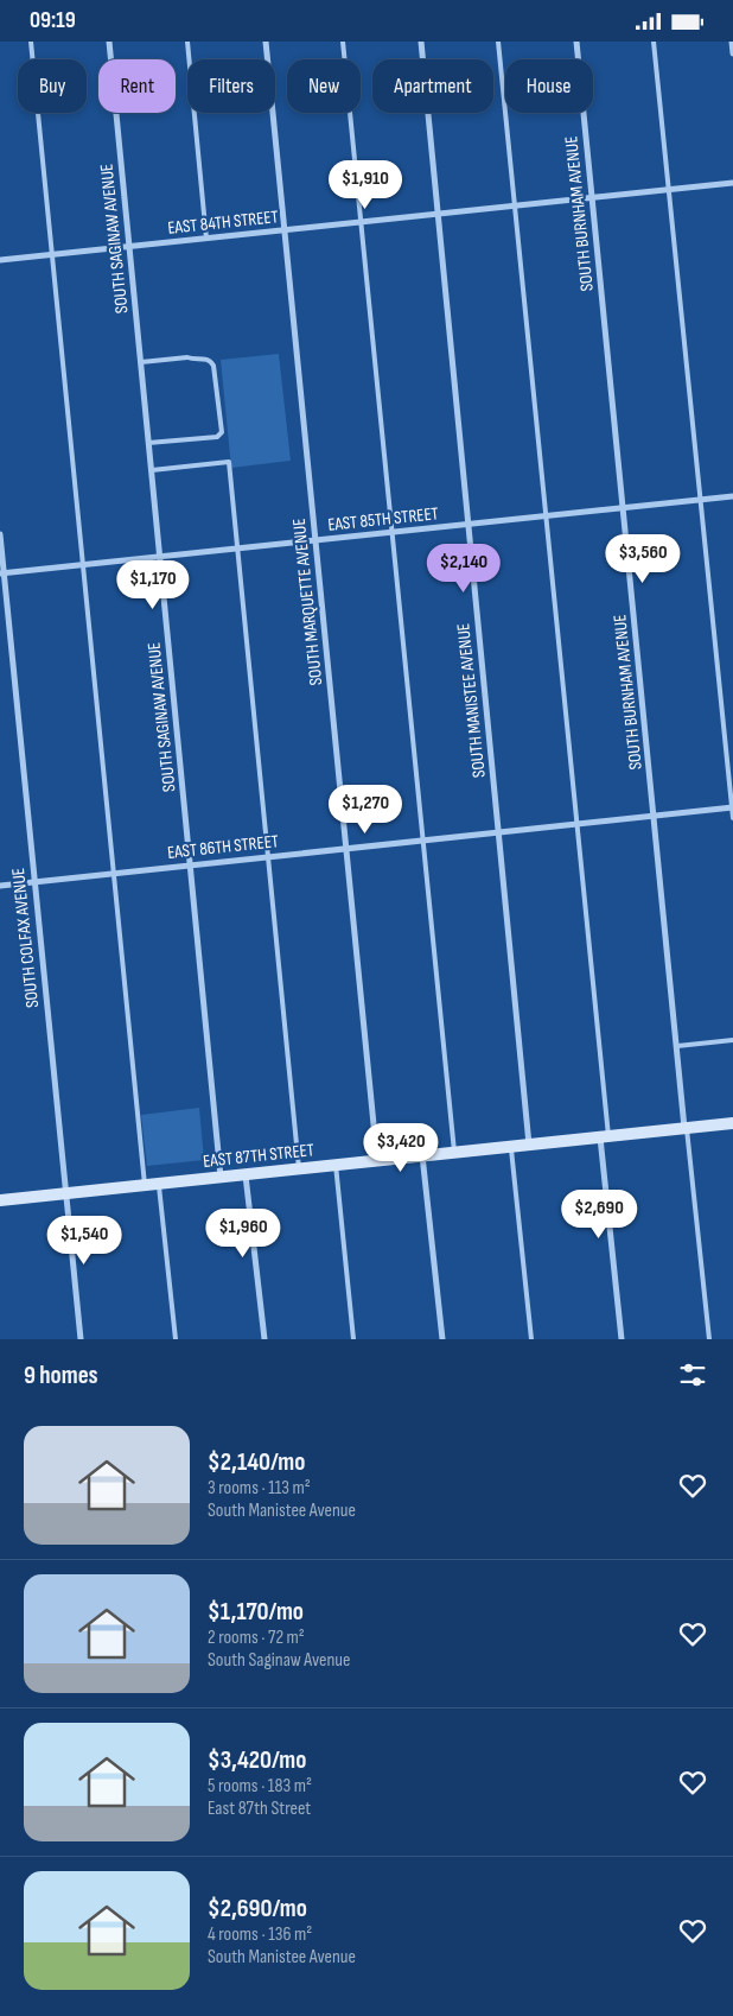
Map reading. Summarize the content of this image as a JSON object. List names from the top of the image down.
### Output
{
  "streets": {
    "main road": ["EAST 87TH STREET"],
    "street": [
      "SOUTH BURNHAM AVENUE",
      "EAST 84TH STREET",
      "SOUTH SAGINAW AVENUE",
      "EAST 85TH STREET",
      "SOUTH MARQUETTE AVENUE",
      "SOUTH MANISTEE AVENUE",
      "EAST 86TH STREET",
      "SOUTH COLFAX AVENUE"
    ]
  },
  "crossings": [
    ["SOUTH BURNHAM AVENUE", "EAST 84TH STREET"],
    ["SOUTH BURNHAM AVENUE", "EAST 85TH STREET"],
    ["SOUTH BURNHAM AVENUE", "EAST 86TH STREET"],
    ["SOUTH BURNHAM AVENUE", "EAST 87TH STREET"],
    ["EAST 84TH STREET", "SOUTH SAGINAW AVENUE"],
    ["EAST 84TH STREET", "SOUTH MARQUETTE AVENUE"],
    ["EAST 84TH STREET", "SOUTH MANISTEE AVENUE"],
    ["SOUTH SAGINAW AVENUE", "EAST 85TH STREET"],
    ["SOUTH SAGINAW AVENUE", "EAST 86TH STREET"],
    ["SOUTH SAGINAW AVENUE", "EAST 87TH STREET"],
    ["EAST 85TH STREET", "SOUTH MARQUETTE AVENUE"],
    ["EAST 85TH STREET", "SOUTH MANISTEE AVENUE"],
    ["EAST 85TH STREET", "SOUTH COLFAX AVENUE"],
    ["SOUTH MARQUETTE AVENUE", "EAST 86TH STREET"],
    ["SOUTH MARQUETTE AVENUE", "EAST 87TH STREET"],
    ["SOUTH MANISTEE AVENUE", "EAST 86TH STREET"],
    ["SOUTH MANISTEE AVENUE", "EAST 87TH STREET"],
    ["EAST 86TH STREET", "SOUTH COLFAX AVENUE"],
    ["SOUTH COLFAX AVENUE", "EAST 87TH STREET"]
  ],
  "page": {
    "status": "09:19",
    "chip": [
      "Buy",
      "Rent",
      "Filters",
      "New",
      "Apartment",
      "House"
    ],
    "price": [
      "$1,910",
      "$3,560",
      "$2,140",
      "$1,170",
      "$1,270",
      "$3,420",
      "$2,690",
      "$1,960",
      "$1,540"
    ],
    "heading": "9 homes",
    "list": [
      {
        "name": "$2,140/mo",
        "note": "3 rooms · 113 m² · South Manistee Avenue"
      },
      {
        "name": "$1,170/mo",
        "note": "2 rooms · 72 m² · South Saginaw Avenue"
      },
      {
        "name": "$3,420/mo",
        "note": "5 rooms · 183 m² · East 87th Street"
      },
      {
        "name": "$2,690/mo",
        "note": "4 rooms · 136 m² · South Manistee Avenue"
      }
    ]
  }
}
